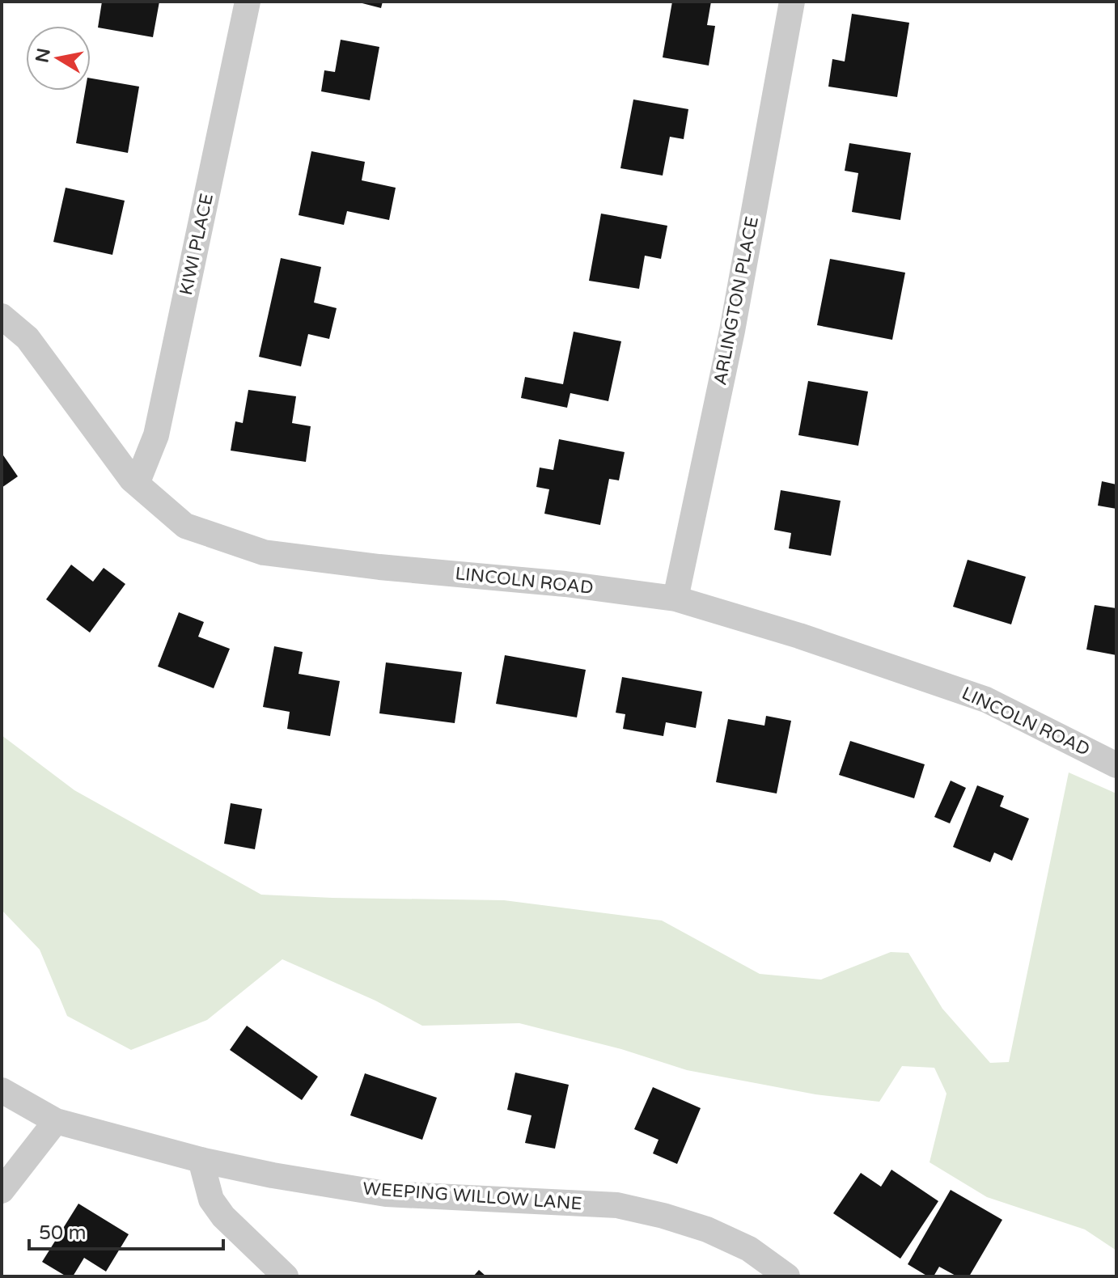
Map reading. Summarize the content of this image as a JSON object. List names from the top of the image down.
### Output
{
  "streets": {
    "street": [
      "KIWI PLACE",
      "ARLINGTON PLACE",
      "LINCOLN ROAD",
      "WEEPING WILLOW LANE"
    ]
  },
  "crossings": [
    ["KIWI PLACE", "LINCOLN ROAD"],
    ["ARLINGTON PLACE", "LINCOLN ROAD"]
  ],
  "scale_bar": "50 m",
  "north": "left"
}
